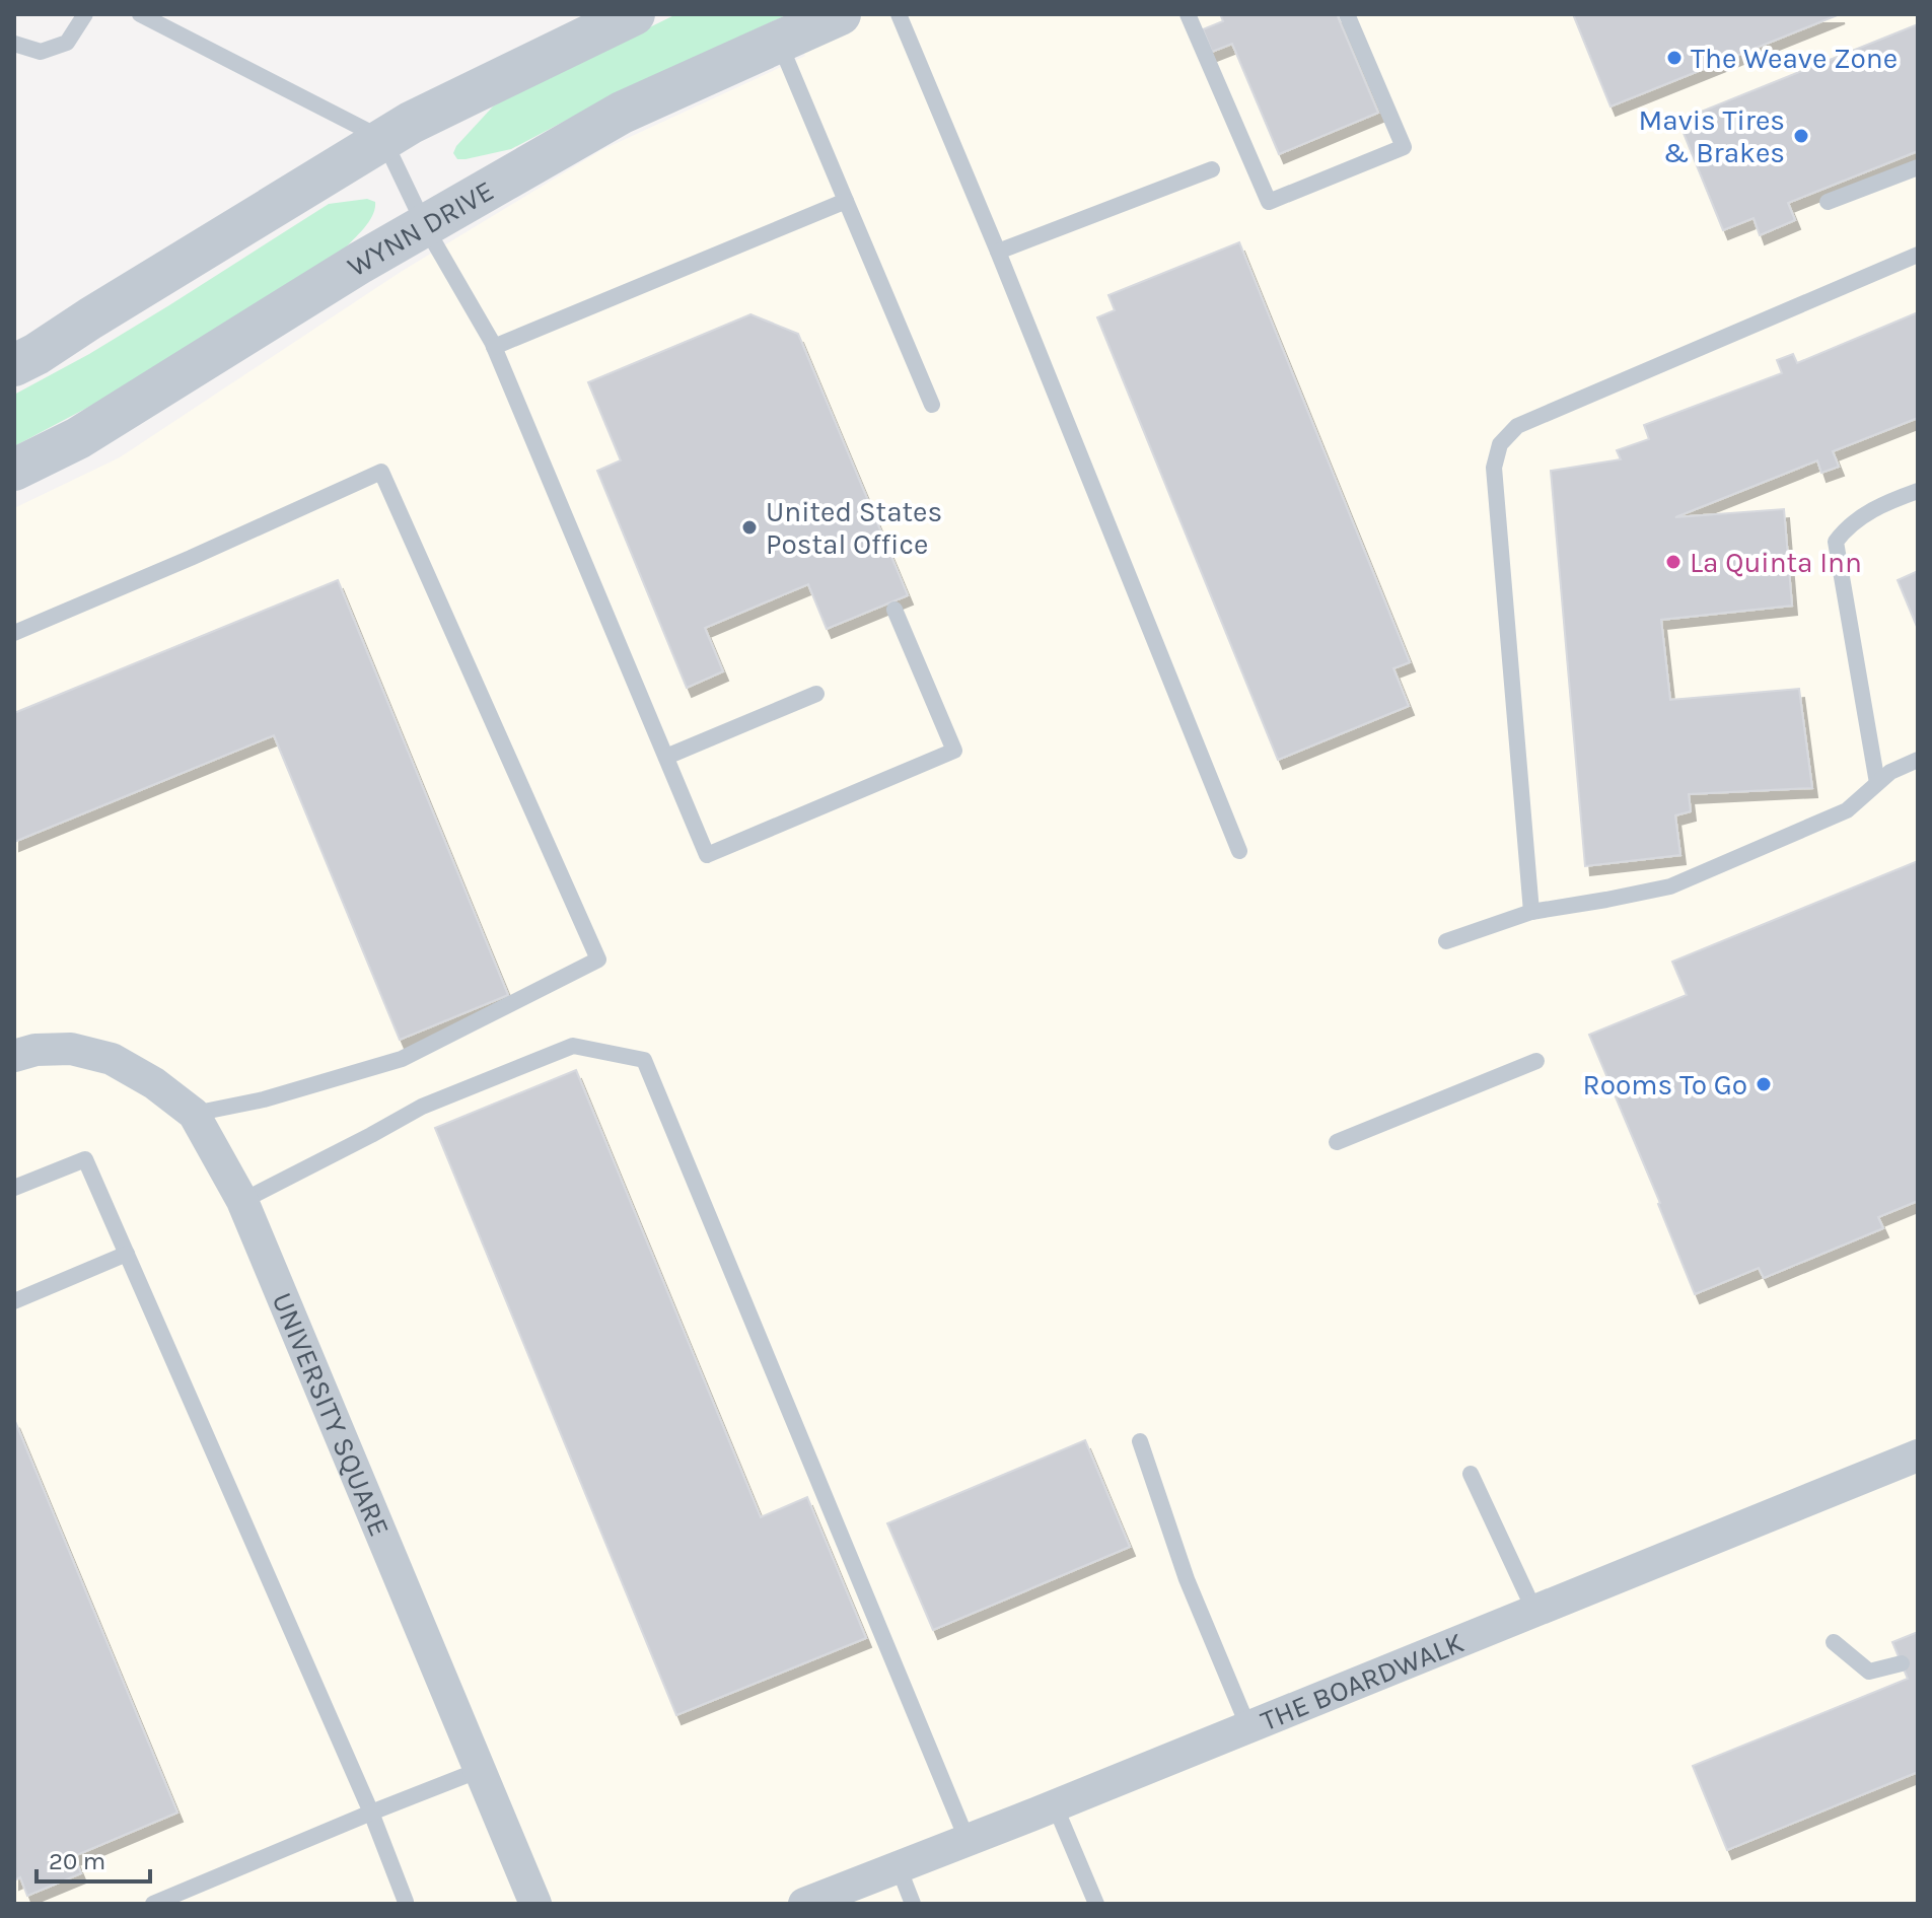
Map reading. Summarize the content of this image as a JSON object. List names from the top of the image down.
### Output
{
  "streets": {
    "street": ["WYNN DRIVE", "UNIVERSITY SQUARE", "THE BOARDWALK"]
  },
  "places": [
    "The Weave Zone",
    "Mavis Tires & Brakes",
    "United States Postal Office",
    "La Quinta Inn",
    "Rooms To Go"
  ],
  "scale_bar": "20 m"
}
